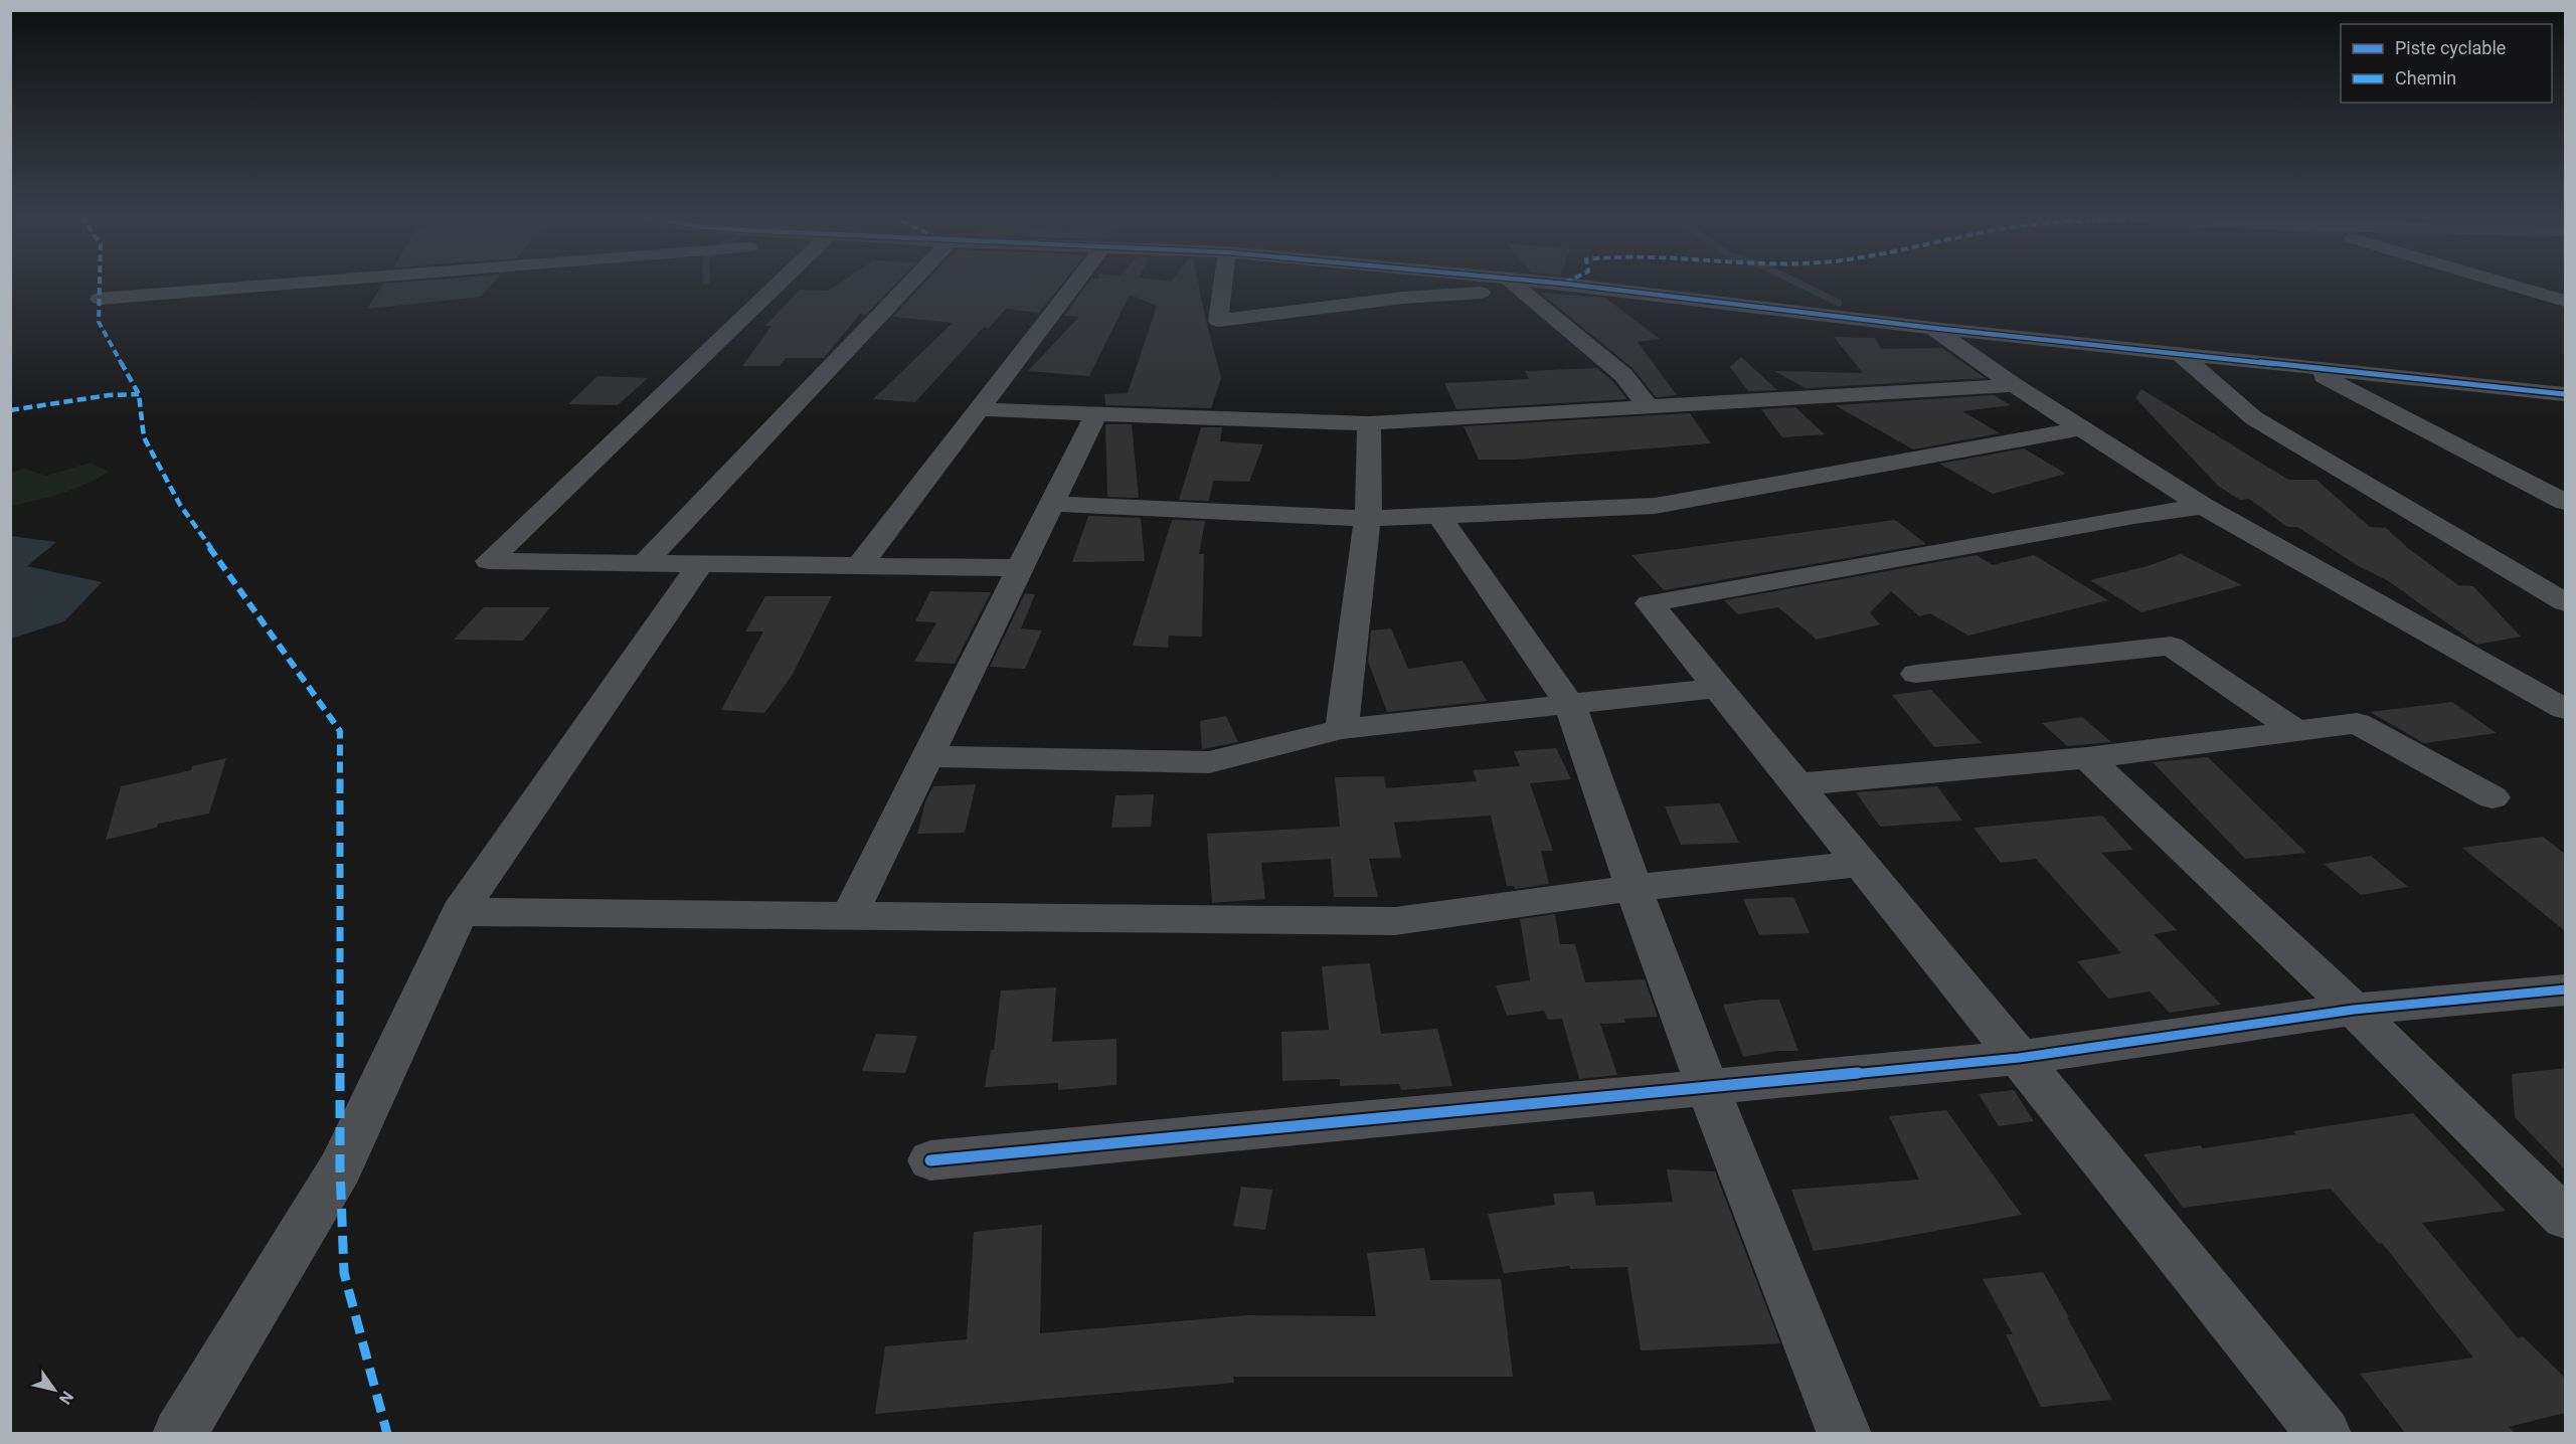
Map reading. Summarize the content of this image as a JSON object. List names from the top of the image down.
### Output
{
  "legend": ["Piste cyclable", "Chemin"],
  "north": "bottom right"
}
